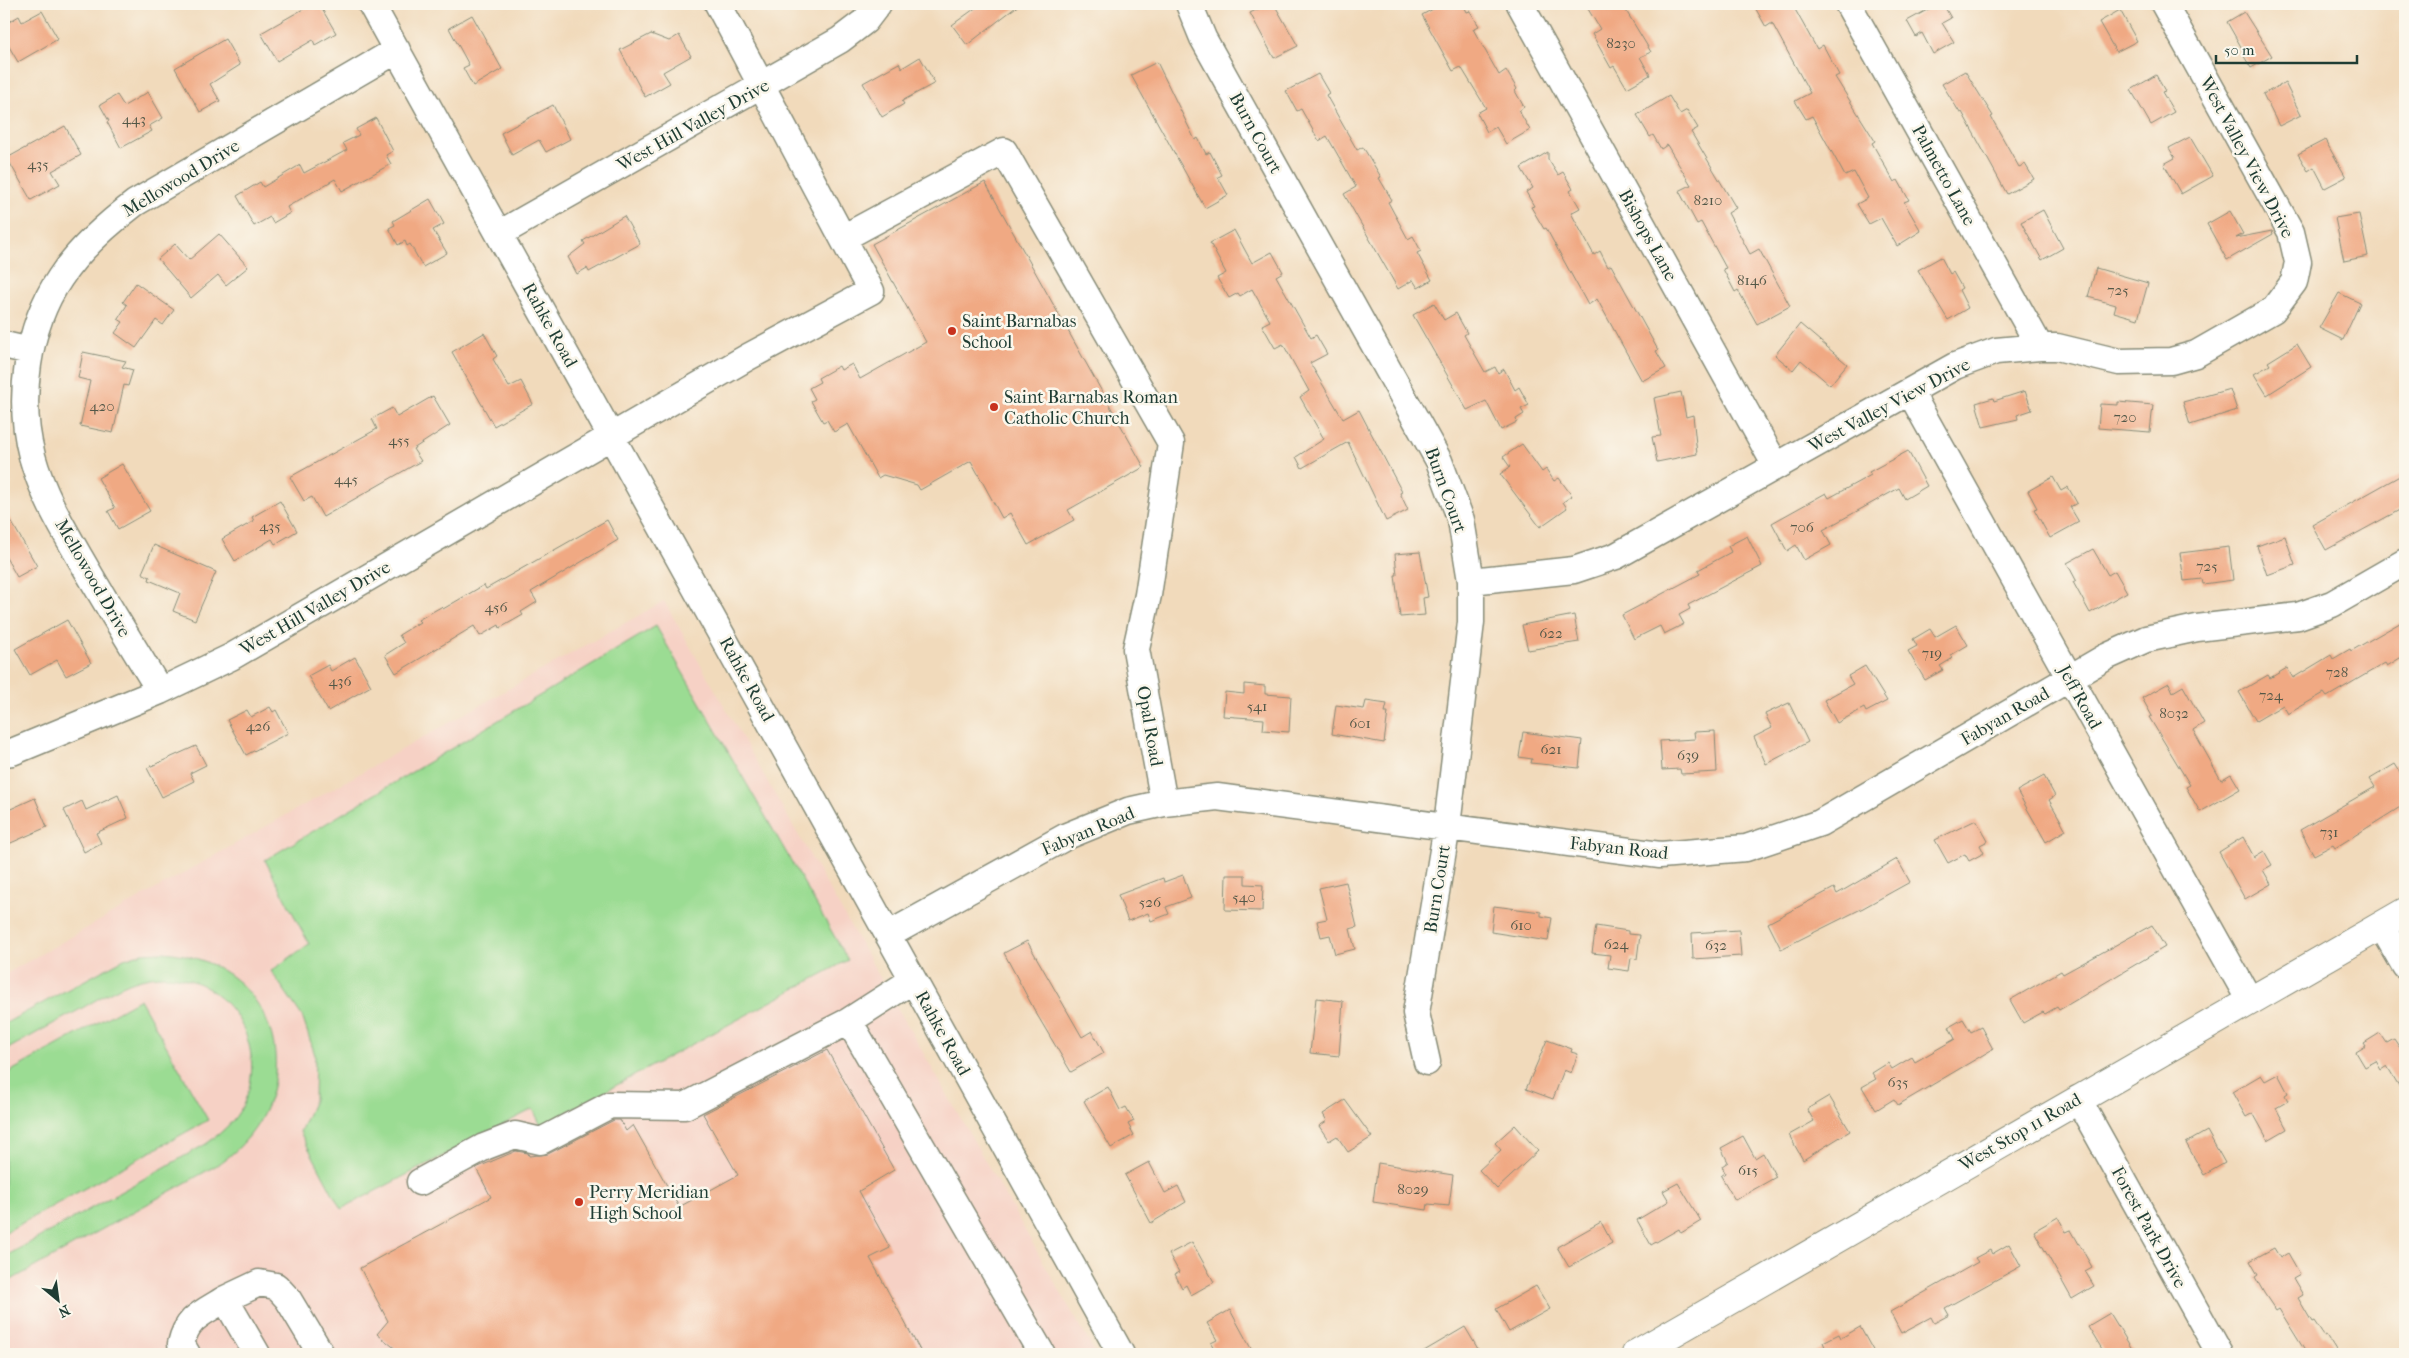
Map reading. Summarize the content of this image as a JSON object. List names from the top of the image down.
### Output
{
  "streets": {
    "main road": ["West Stop 11 Road"],
    "street": [
      "West Hill Valley Drive",
      "Burn Court",
      "West Valley View Drive",
      "Palmetto Lane",
      "Mellowood Drive",
      "Bishops Lane",
      "Rahke Road",
      "Jeff Road",
      "Fabyan Road",
      "Opal Road",
      "Forest Park Drive"
    ]
  },
  "crossings": [
    ["West Hill Valley Drive", "Mellowood Drive"],
    ["West Hill Valley Drive", "Rahke Road"],
    ["West Hill Valley Drive", "Opal Road"],
    ["Burn Court", "West Valley View Drive"],
    ["Burn Court", "Fabyan Road"],
    ["West Valley View Drive", "Palmetto Lane"],
    ["West Valley View Drive", "Bishops Lane"],
    ["West Valley View Drive", "Jeff Road"],
    ["Mellowood Drive", "Rahke Road"],
    ["Rahke Road", "Fabyan Road"],
    ["Jeff Road", "Fabyan Road"],
    ["Jeff Road", "West Stop 11 Road"],
    ["Fabyan Road", "Opal Road"],
    ["West Stop 11 Road", "Forest Park Drive"]
  ],
  "places": ["Saint Barnabas School", "Saint Barnabas Roman Catholic Church", "Perry Meridian High School"],
  "house_numbers": [
    "8230",
    "443",
    "435",
    "8210",
    "8146",
    "725",
    "420",
    "720",
    "455",
    "445",
    "435",
    "706",
    "725",
    "456",
    "622",
    "719",
    "728",
    "436",
    "724",
    "541",
    "8032",
    "601",
    "426",
    "621",
    "639",
    "731",
    "540",
    "526",
    "610",
    "624",
    "632",
    "635",
    "615",
    "8029"
  ],
  "scale_bar": "50 m",
  "north": "bottom right"
}
